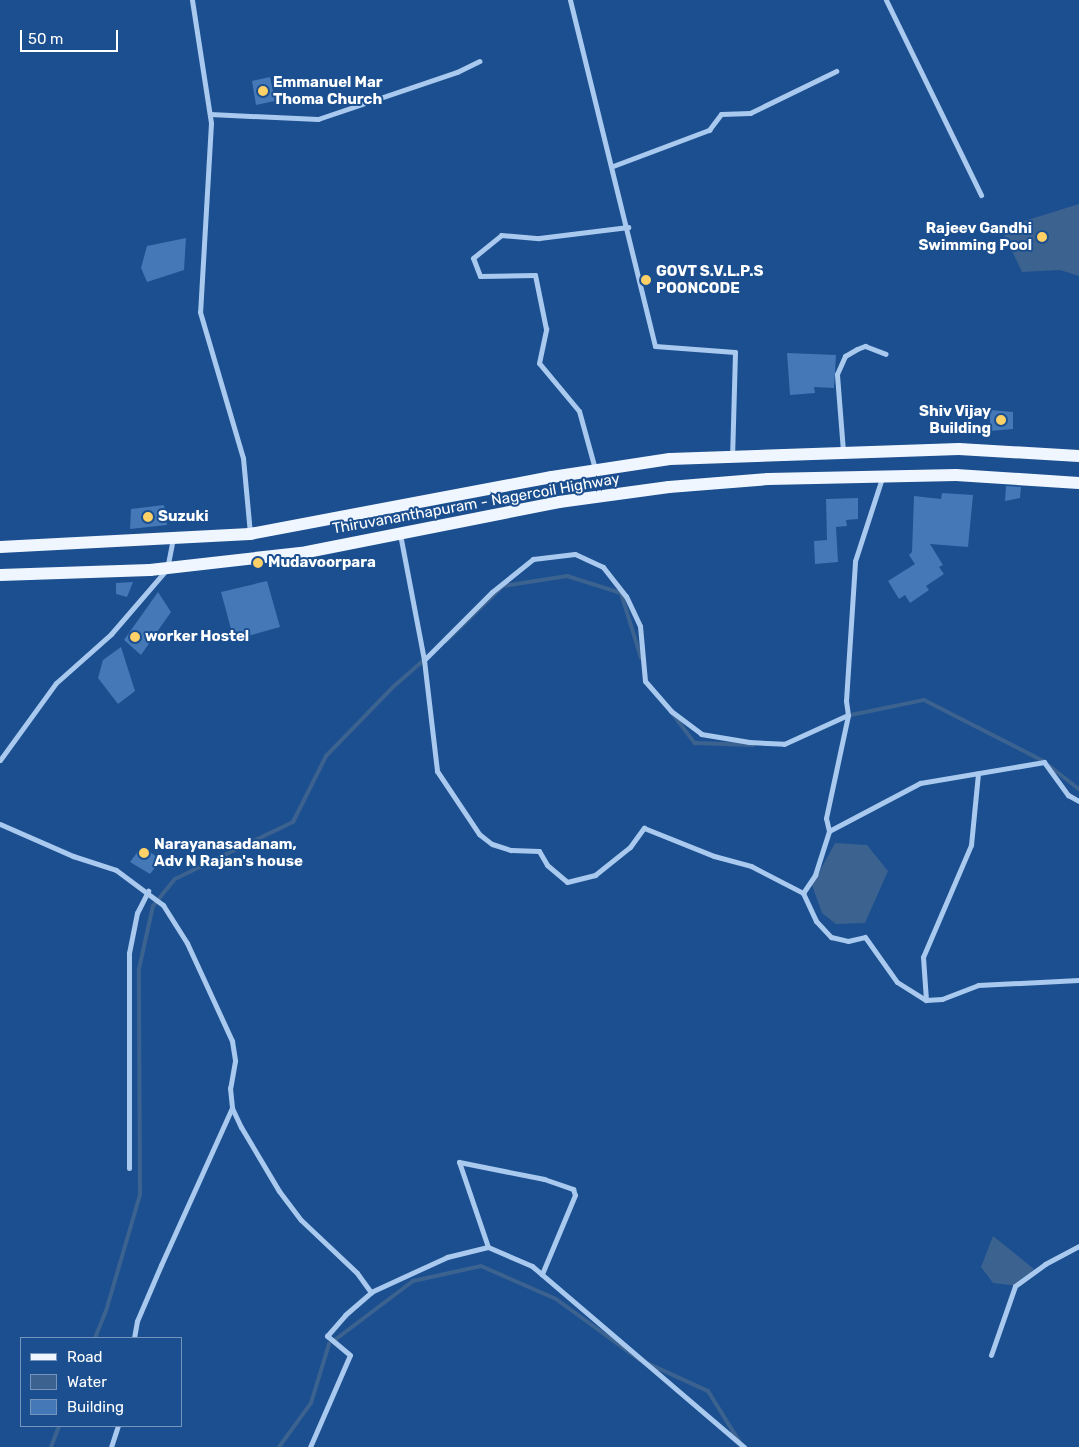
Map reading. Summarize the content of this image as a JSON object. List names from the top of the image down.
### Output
{
  "streets": {
    "main road": ["Thiruvananthapuram - Nagercoil Highway"]
  },
  "places": [
    "Emmanuel Mar Thoma Church",
    "Rajeev Gandhi Swimming Pool",
    "GOVT S.V.L.P.S POONCODE",
    "Shiv Vijay Building",
    "Suzuki",
    "Mudavoorpara",
    "worker Hostel",
    "Narayanasadanam, Adv N Rajan's house"
  ],
  "legend": ["Road", "Water", "Building"],
  "scale_bar": "50 m"
}
